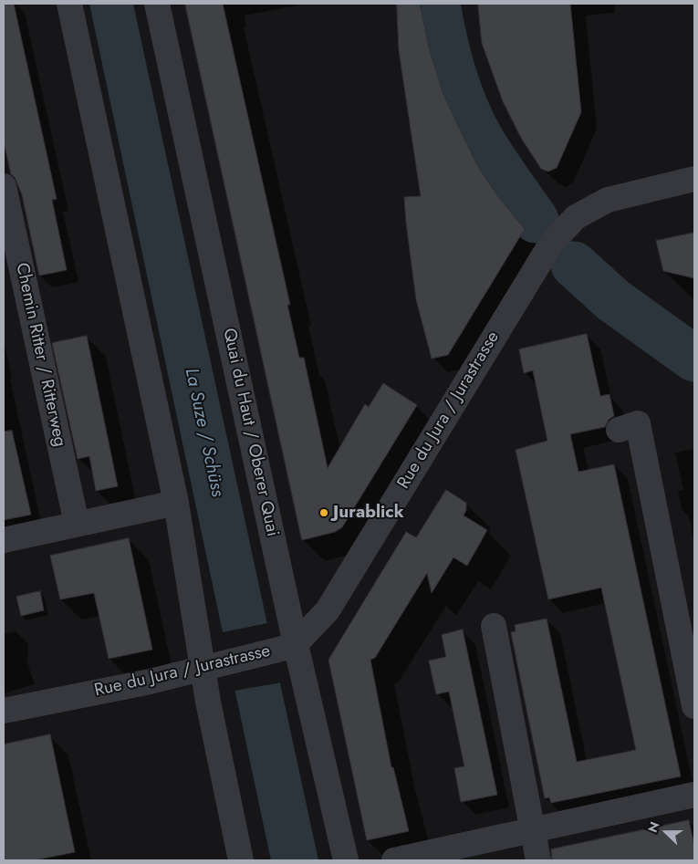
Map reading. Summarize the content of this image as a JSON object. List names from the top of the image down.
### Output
{
  "streets": {
    "street": ["Chemin Ritter / Ritterweg", "Rue du Jura / Jurastrasse", "Quai du Haut / Oberer Quai"]
  },
  "crossings": [
    ["Rue du Jura / Jurastrasse", "Quai du Haut / Oberer Quai"]
  ],
  "water": ["La Suze / Schüss"],
  "places": ["Jurablick"],
  "north": "left"
}
